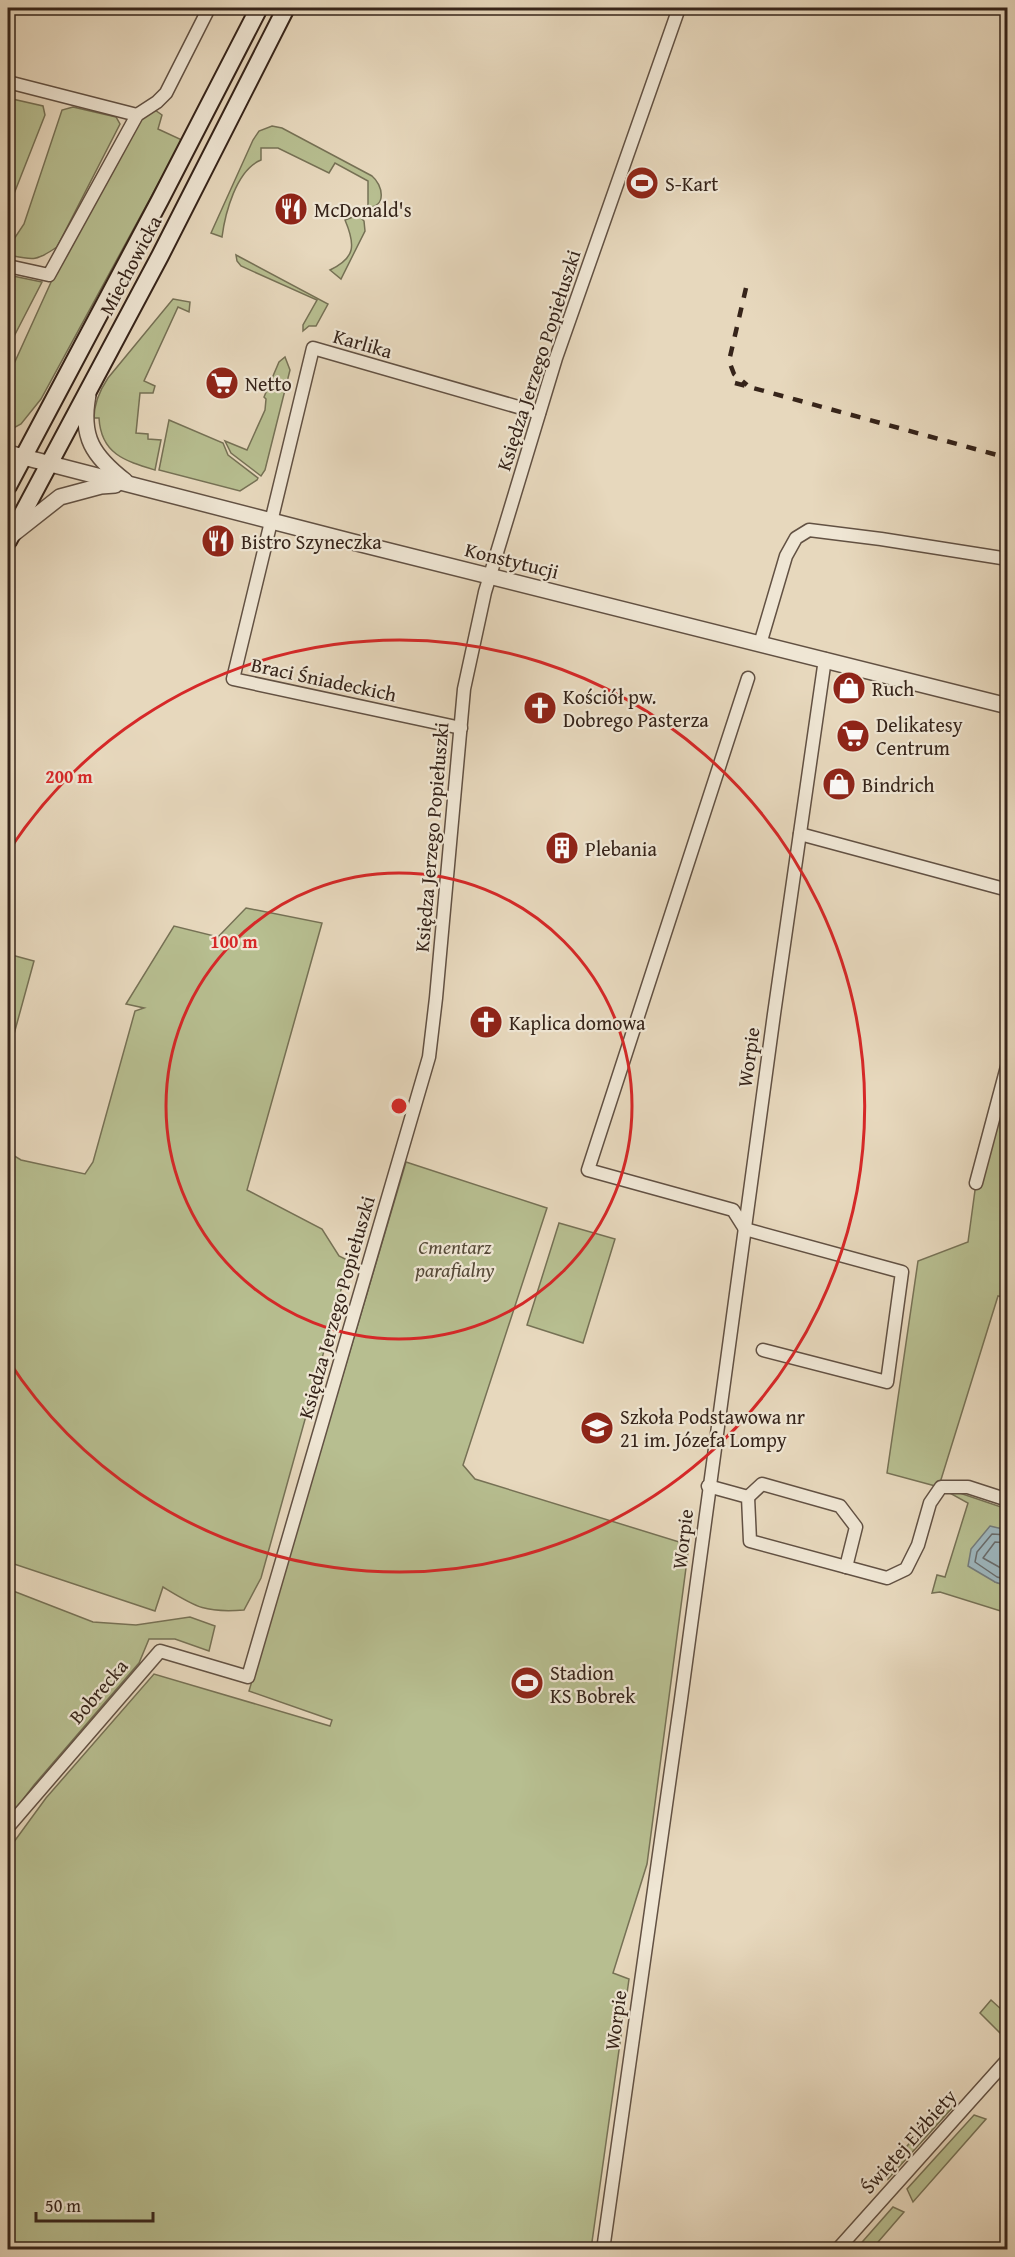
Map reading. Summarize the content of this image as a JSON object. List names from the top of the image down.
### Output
{
  "streets": {
    "main road": ["Miechowicka"],
    "street": [
      "Karlika",
      "Księdza Jerzego Popiełuszki",
      "Konstytucji",
      "Braci Śniadeckich",
      "Worpie",
      "Bobrecka",
      "Świętej Elżbiety"
    ]
  },
  "crossings": [
    ["Miechowicka", "Konstytucji"],
    ["Karlika", "Księdza Jerzego Popiełuszki"],
    ["Karlika", "Konstytucji"],
    ["Karlika", "Braci Śniadeckich"],
    ["Księdza Jerzego Popiełuszki", "Konstytucji"],
    ["Księdza Jerzego Popiełuszki", "Braci Śniadeckich"],
    ["Księdza Jerzego Popiełuszki", "Bobrecka"],
    ["Konstytucji", "Braci Śniadeckich"],
    ["Konstytucji", "Worpie"]
  ],
  "parks": ["Cmentarz parafialny"],
  "places": {
    "sports": ["S-Kart", "Stadion KS Bobrek"],
    "restaurant": ["McDonald's", "Bistro Szyneczka"],
    "supermarket": ["Netto", "Delikatesy Centrum"],
    "shop": ["Ruch", "Bindrich"],
    "church": ["Kościół pw. Dobrego Pasterza", "Kaplica domowa"],
    "building": ["Plebania"],
    "school or university": ["Szkoła Podstawowa nr 21 im. Józefa Lompy"]
  },
  "scale_bar": "50 m",
  "rings": ["200 m", "100 m"]
}
